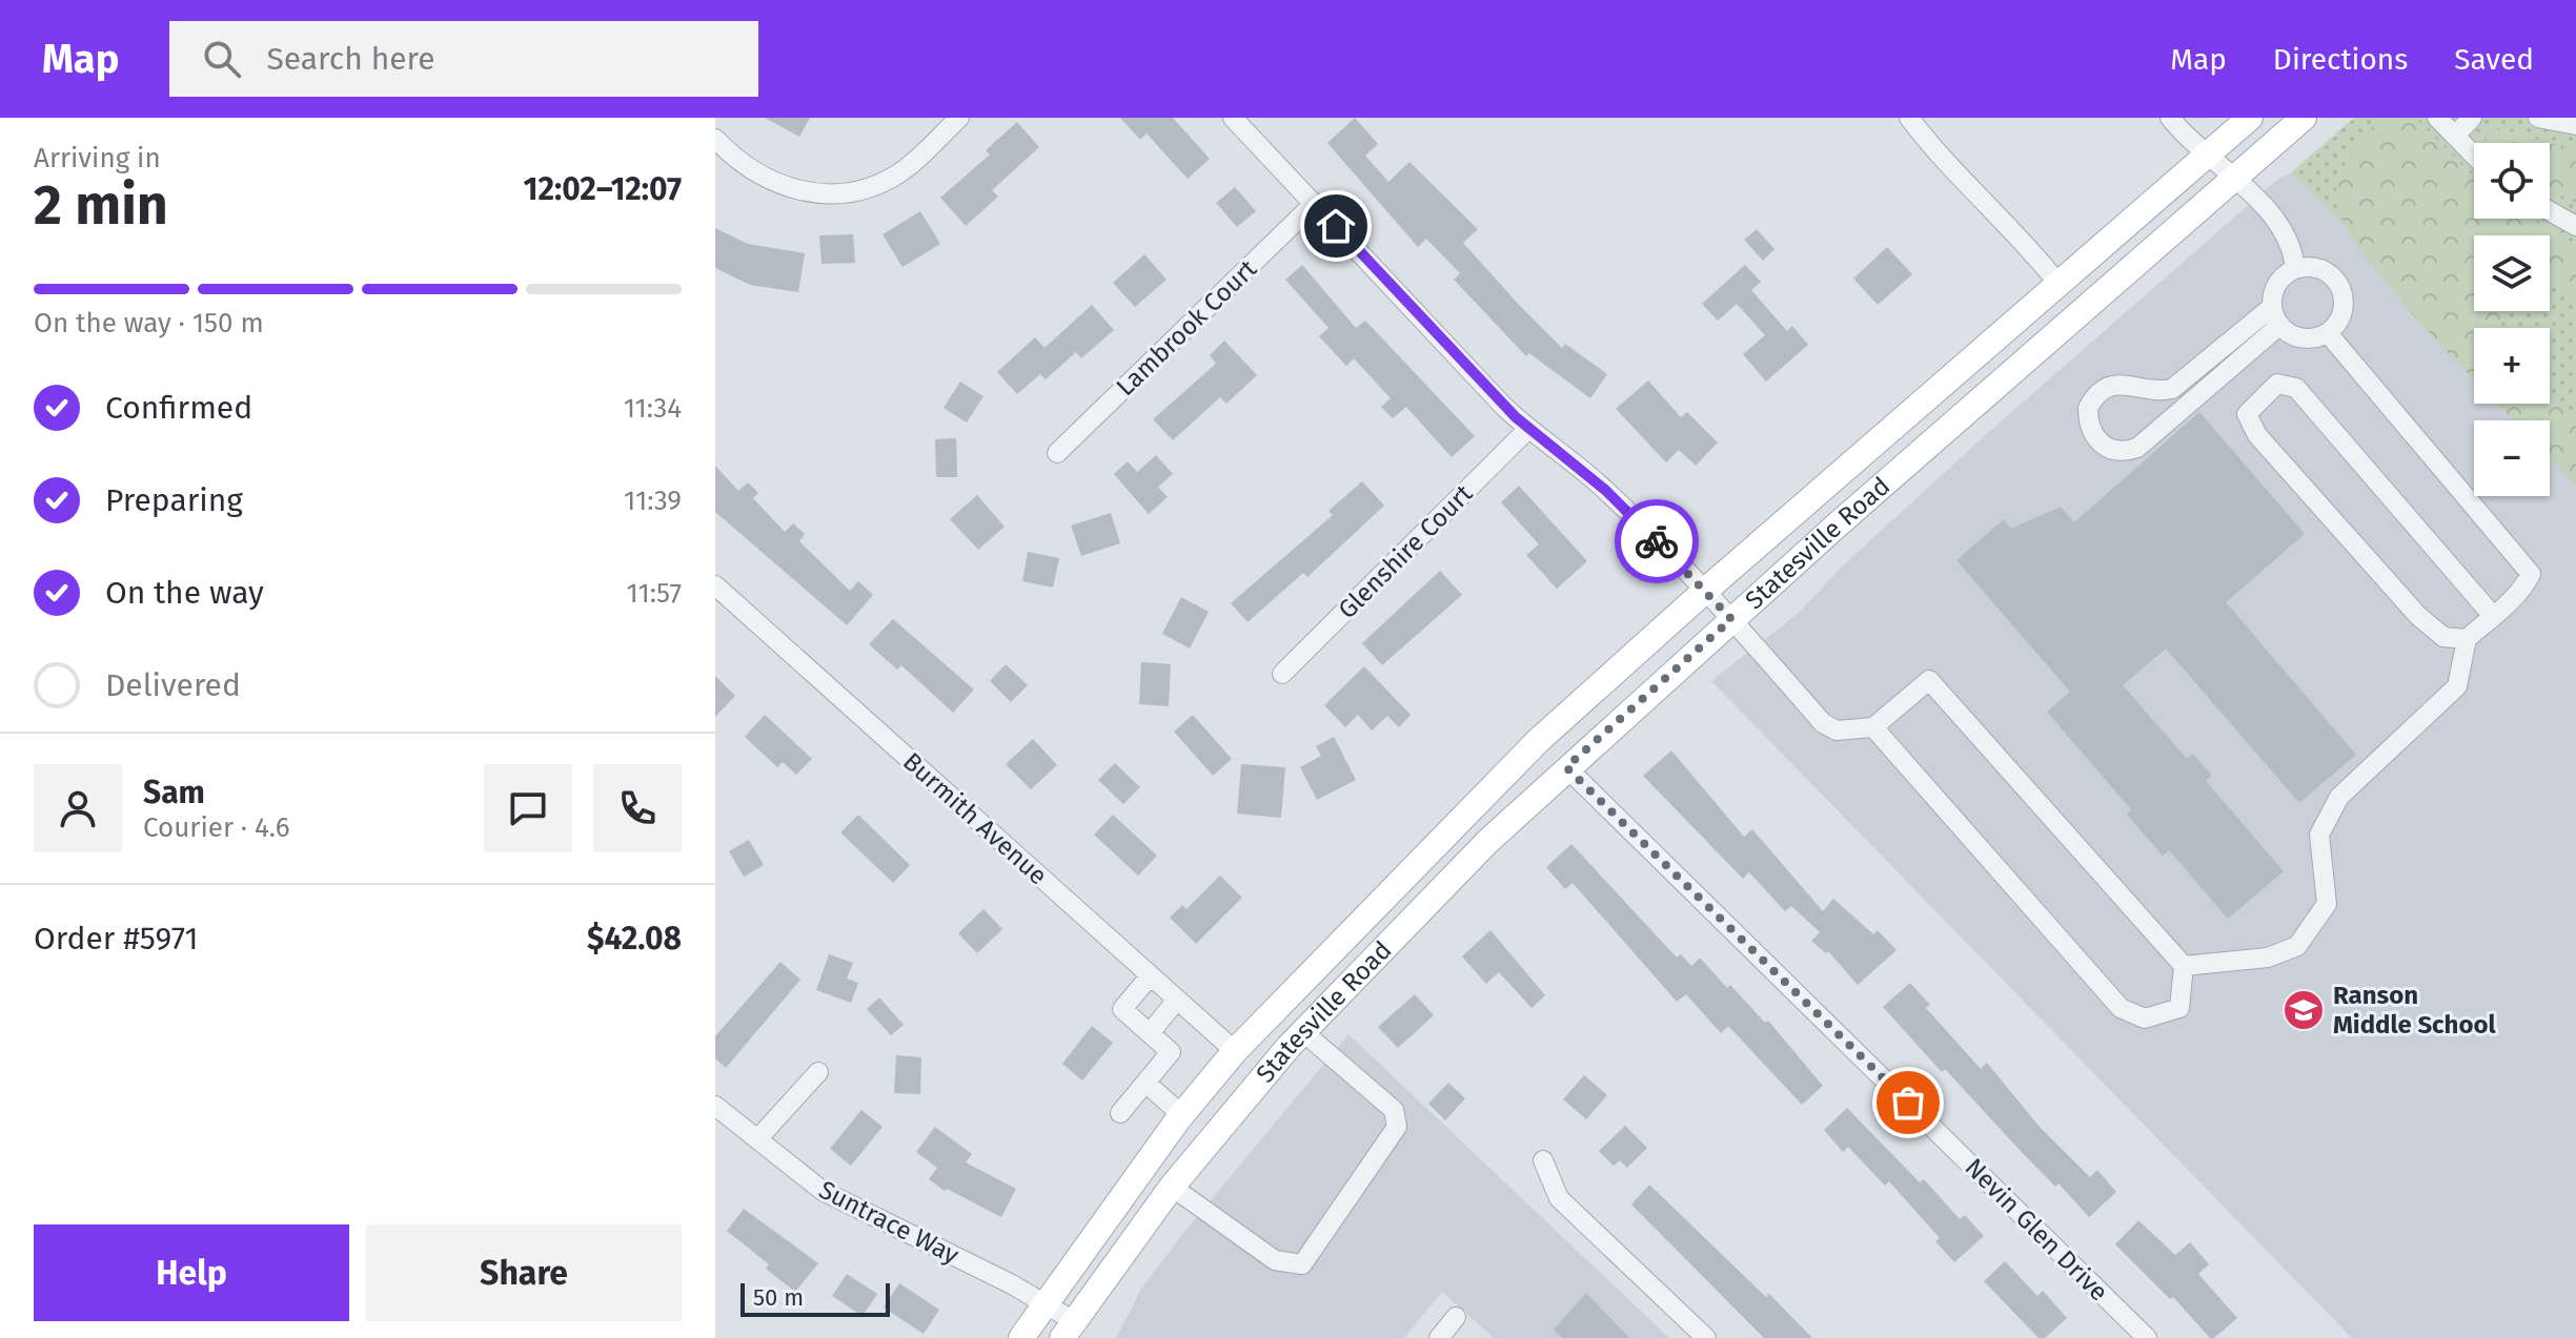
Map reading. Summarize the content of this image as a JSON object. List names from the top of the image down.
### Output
{
  "streets": {
    "main road": ["Statesville Road"],
    "street": [
      "Lambrook Court",
      "Glenshire Court",
      "Burmith Avenue",
      "Suntrace Way",
      "Nevin Glen Drive"
    ]
  },
  "crossings": [
    ["Statesville Road", "Burmith Avenue"],
    ["Statesville Road", "Suntrace Way"],
    ["Statesville Road", "Nevin Glen Drive"]
  ],
  "places": {
    "school or university": ["Ranson Middle School"]
  },
  "scale_bar": "50 m",
  "page": {
    "header": "Map",
    "search": "Search here",
    "nav": ["Map", "Directions", "Saved"],
    "heading": ["2 min", "Arriving in", "12:02–12:07"],
    "panel": [
      "Sam",
      "Courier · 4.6",
      "Order #5971",
      "$42.08"
    ],
    "map_buttons": ["+", "−"],
    "bar": "On the way · 150 m",
    "list": [
      ["Confirmed", "11:34"],
      ["Preparing", "11:39"],
      ["On the way", "11:57"],
      "Delivered"
    ],
    "buttons": ["Help", "Share"],
    "scale": "50 m"
  }
}
